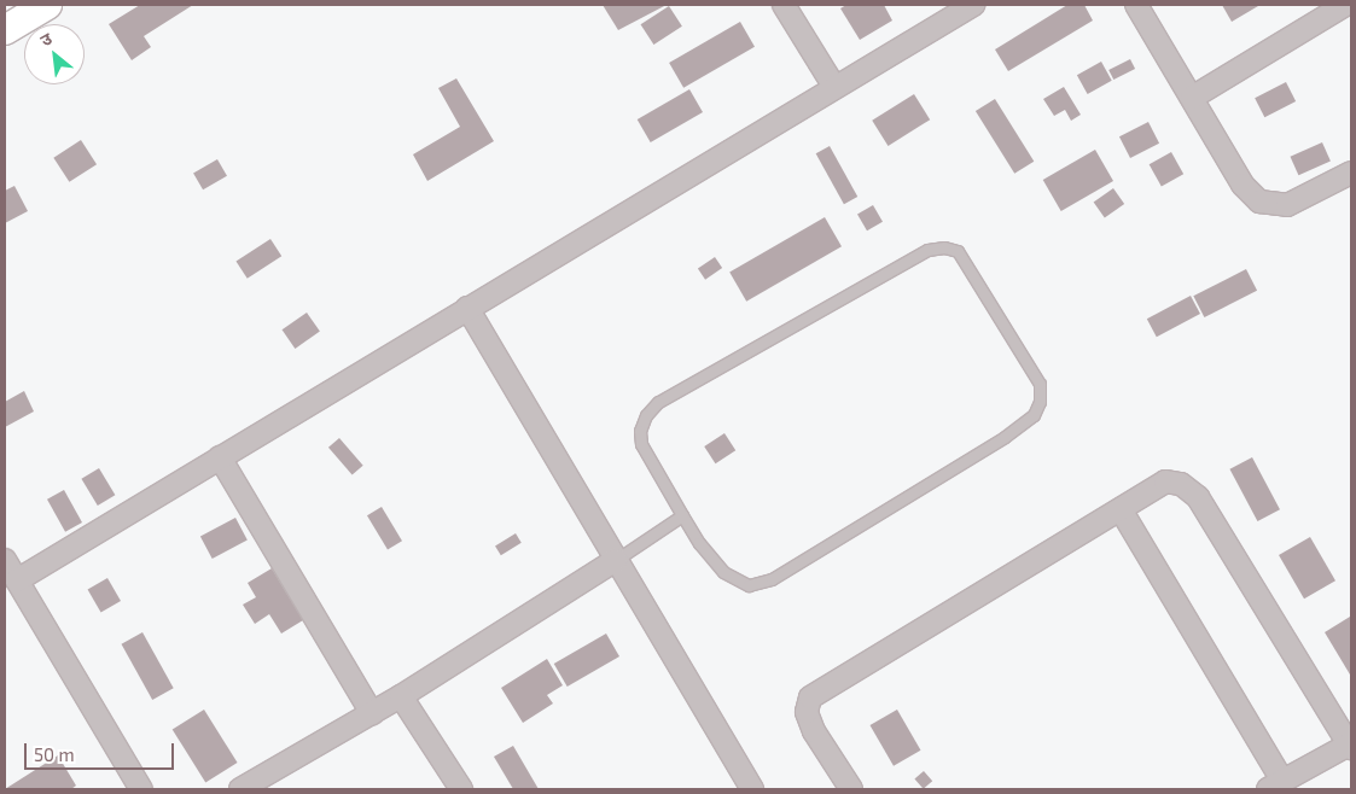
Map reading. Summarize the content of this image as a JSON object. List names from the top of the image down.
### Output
{
  "scale_bar": "50 m",
  "north": "top left"
}
